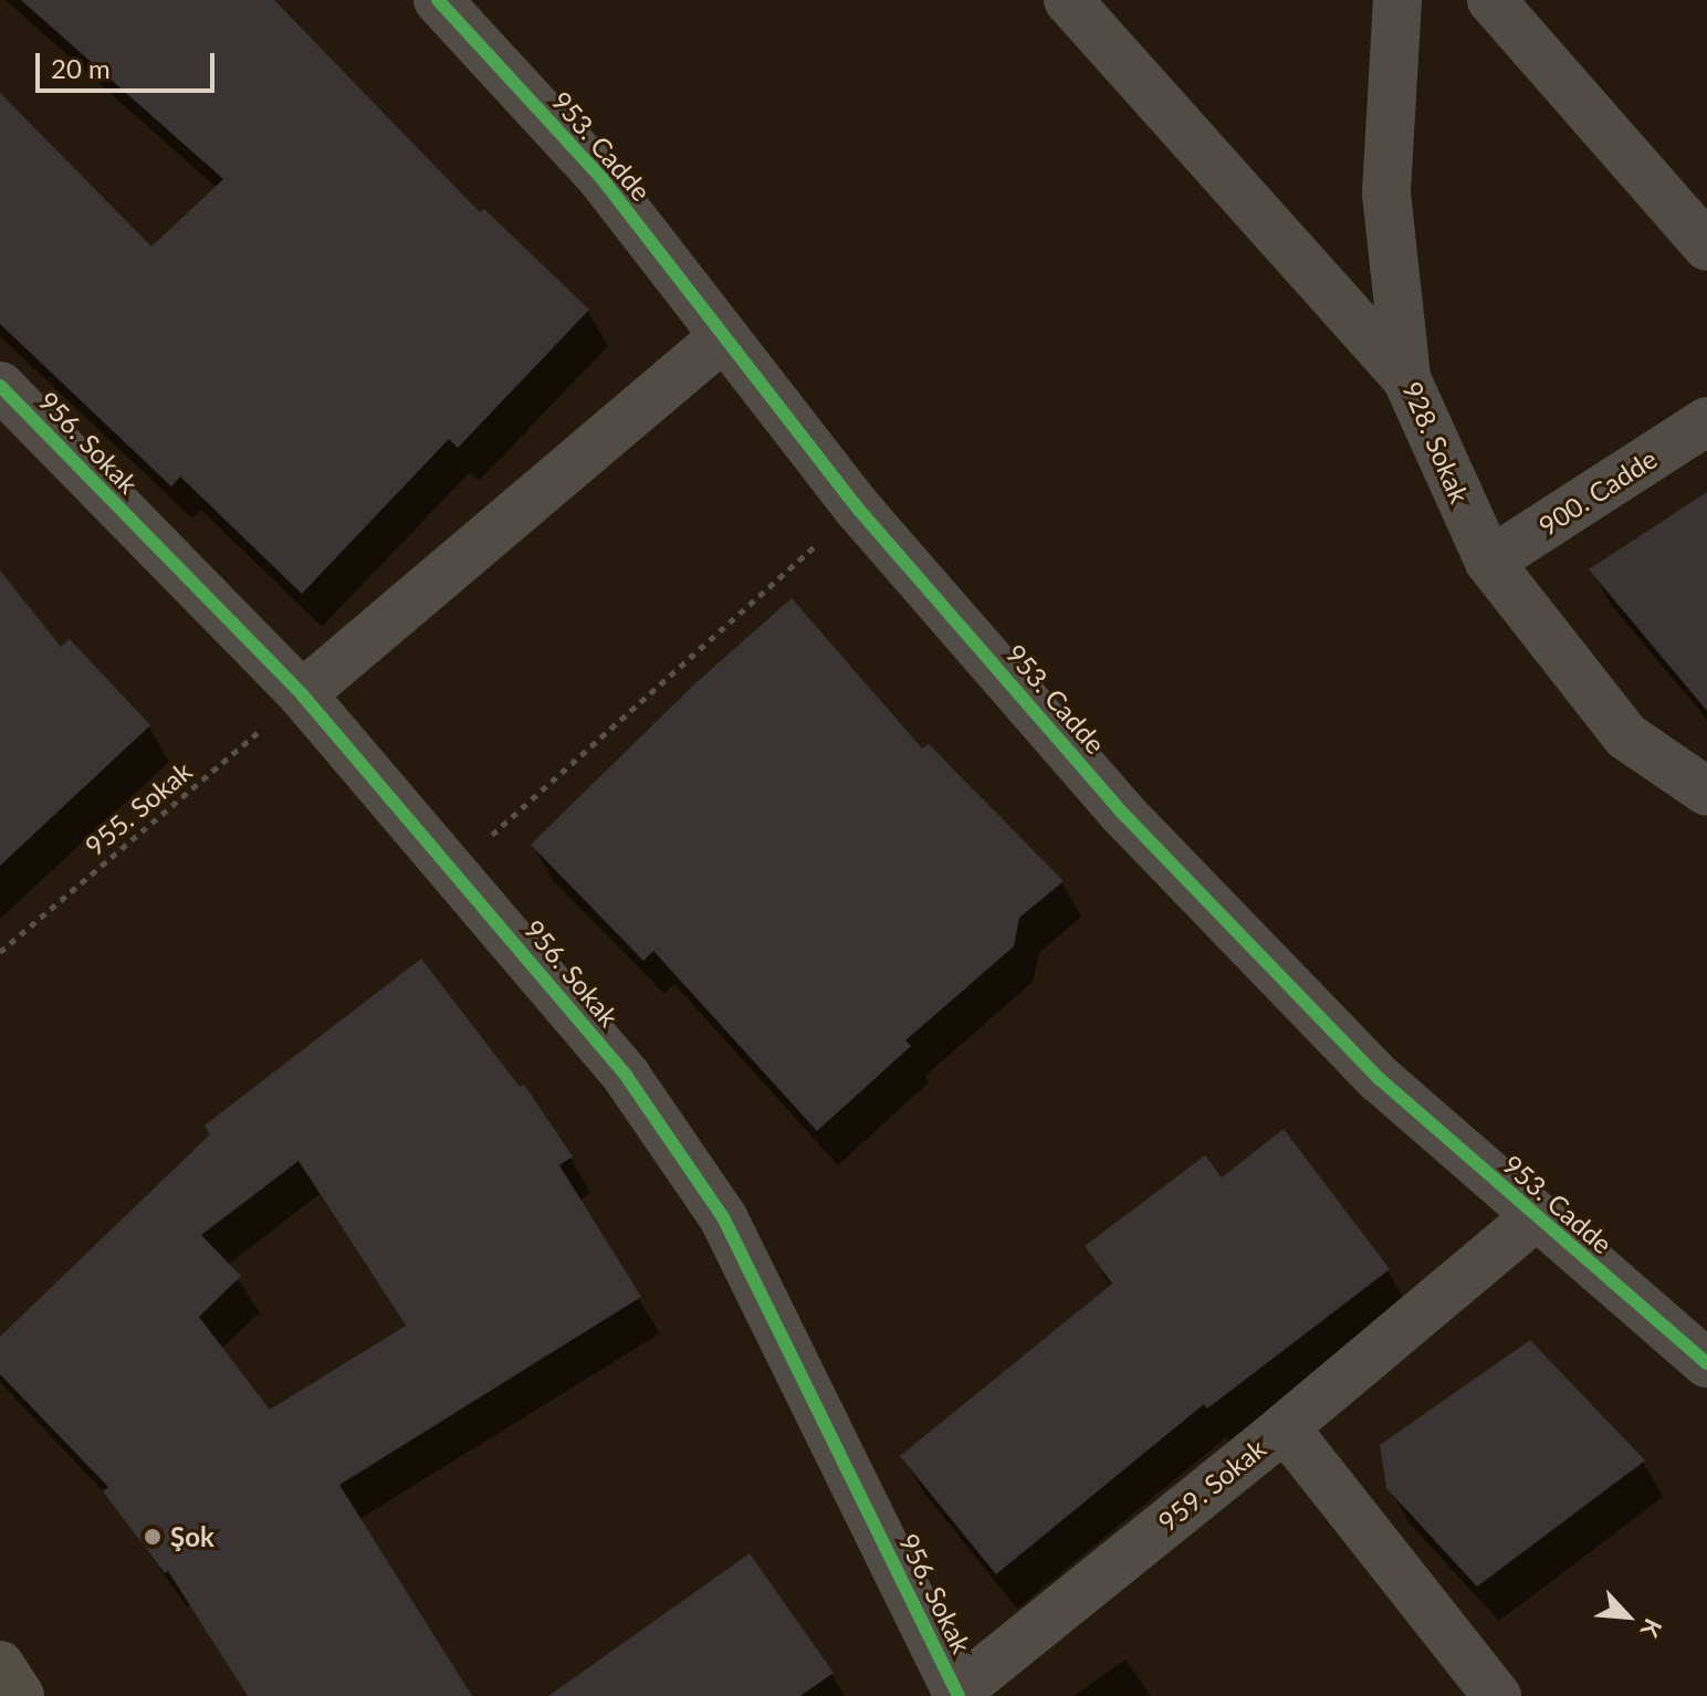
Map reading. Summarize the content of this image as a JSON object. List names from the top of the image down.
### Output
{
  "streets": {
    "street": [
      "953. Cadde",
      "956. Sokak",
      "928. Sokak",
      "900. Cadde",
      "959. Sokak"
    ],
    "path": ["955. Sokak"]
  },
  "crossings": [
    ["956. Sokak", "955. Sokak"],
    ["956. Sokak", "959. Sokak"],
    ["928. Sokak", "900. Cadde"]
  ],
  "places": ["Şok"],
  "scale_bar": "20 m",
  "north": "bottom right"
}
